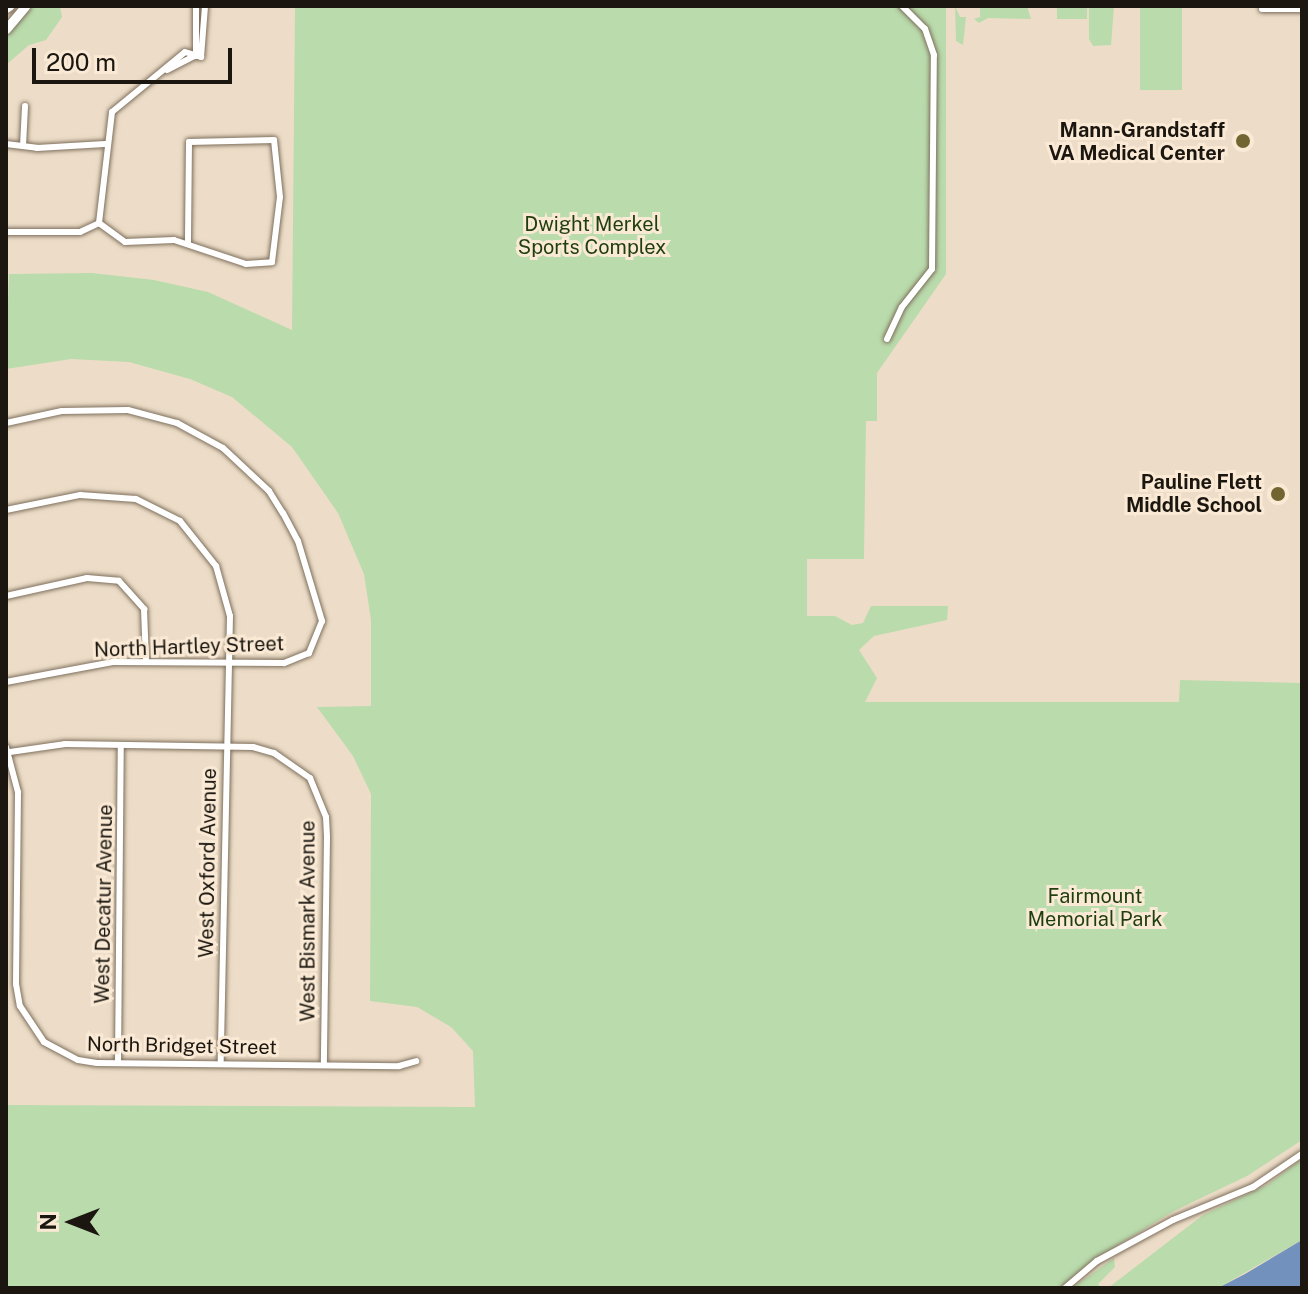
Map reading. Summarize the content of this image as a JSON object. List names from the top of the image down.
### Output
{
  "streets": {
    "street": [
      "North Hartley Street",
      "West Oxford Avenue",
      "West Decatur Avenue",
      "West Bismark Avenue",
      "North Bridget Street"
    ]
  },
  "crossings": [
    ["North Hartley Street", "West Oxford Avenue"],
    ["West Oxford Avenue", "West Bismark Avenue"],
    ["West Oxford Avenue", "North Bridget Street"],
    ["West Decatur Avenue", "West Bismark Avenue"],
    ["West Decatur Avenue", "North Bridget Street"],
    ["West Bismark Avenue", "North Bridget Street"]
  ],
  "parks": ["Dwight Merkel Sports Complex", "Fairmount Memorial Park"],
  "places": ["Mann-Grandstaff VA Medical Center", "Pauline Flett Middle School"],
  "scale_bar": "200 m",
  "north": "left"
}
